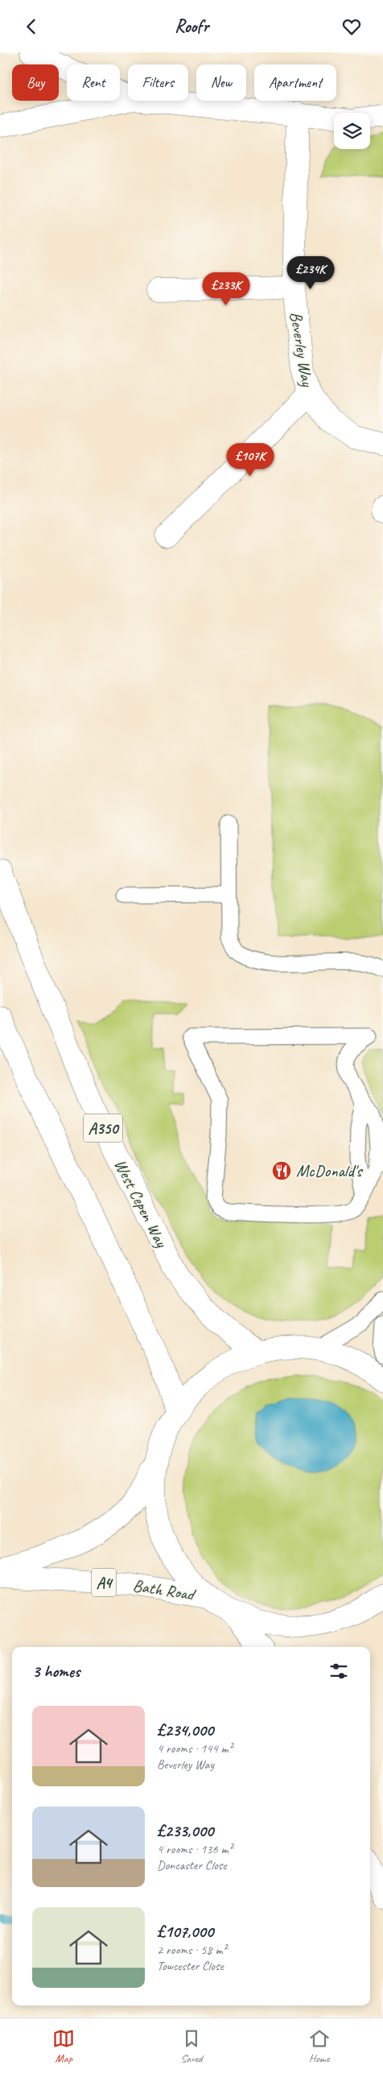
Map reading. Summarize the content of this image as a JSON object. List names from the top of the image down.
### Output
{
  "streets": {
    "main road": [
      "Beverley Way",
      "A350",
      "West Cepen Way",
      "A4",
      "Bath Road"
    ]
  },
  "places": {
    "restaurant": ["McDonald's"]
  },
  "page": {
    "header": "Roofr",
    "chip": [
      "Buy",
      "Rent",
      "Filters",
      "New",
      "Apartment"
    ],
    "price": ["£234K", "£233K", "£107K"],
    "heading": "3 homes",
    "list": [
      {
        "name": "£234,000",
        "note": "4 rooms · 144 m² · Beverley Way"
      },
      {
        "name": "£233,000",
        "note": "4 rooms · 136 m² · Doncaster Close"
      },
      {
        "name": "£107,000",
        "note": "2 rooms · 58 m² · Towcester Close"
      }
    ],
    "tabs": ["Map", "Saved", "Home"]
  }
}
